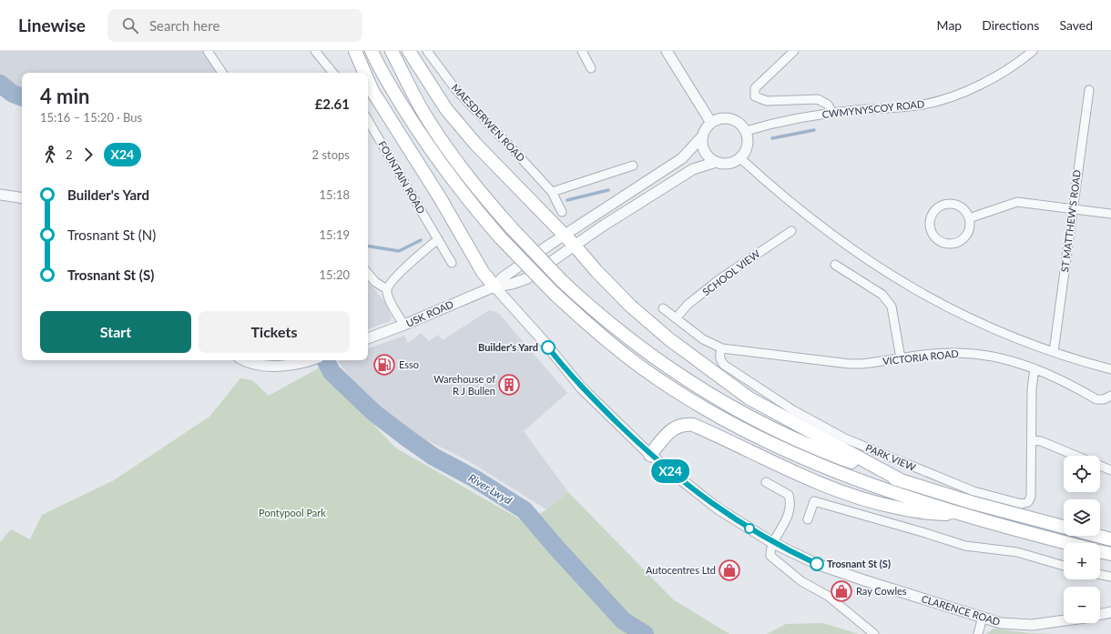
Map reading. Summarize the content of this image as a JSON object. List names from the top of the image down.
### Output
{
  "streets": {
    "street": [
      "CWMYNYSCOY ROAD",
      "MAESDERWEN ROAD",
      "FOUNTAIN ROAD",
      "ST MATTHEW'S ROAD",
      "SCHOOL VIEW",
      "USK ROAD",
      "VICTORIA ROAD",
      "PARK VIEW",
      "CLARENCE ROAD"
    ]
  },
  "crossings": [
    ["USK ROAD", "CLARENCE ROAD"],
    ["VICTORIA ROAD", "PARK VIEW"]
  ],
  "water": ["River Lwyd"],
  "parks": ["Pontypool Park"],
  "places": {
    "other": ["Builder's Yard", "Trosnant St (S)"],
    "fuel station": ["Esso"],
    "building": ["Warehouse of R J Bullen"],
    "shop": ["Autocentres Ltd", "Ray Cowles"]
  },
  "lines": ["bus line X24"],
  "page": {
    "header": "Linewise",
    "search": "Search here",
    "nav": ["Map", "Directions", "Saved"],
    "on_map": "X24",
    "heading": ["4 min", "15:16 – 15:20 · Bus", "£2.61"],
    "legs": ["2", "X24", "2 stops"],
    "list": [
      {
        "name": "Builder's Yard",
        "value": "15:18"
      },
      {
        "name": "Trosnant St (N)",
        "value": "15:19"
      },
      {
        "name": "Trosnant St (S)",
        "value": "15:20"
      }
    ],
    "buttons": ["Start", "Tickets"],
    "map_buttons": ["+", "−"]
  }
}
